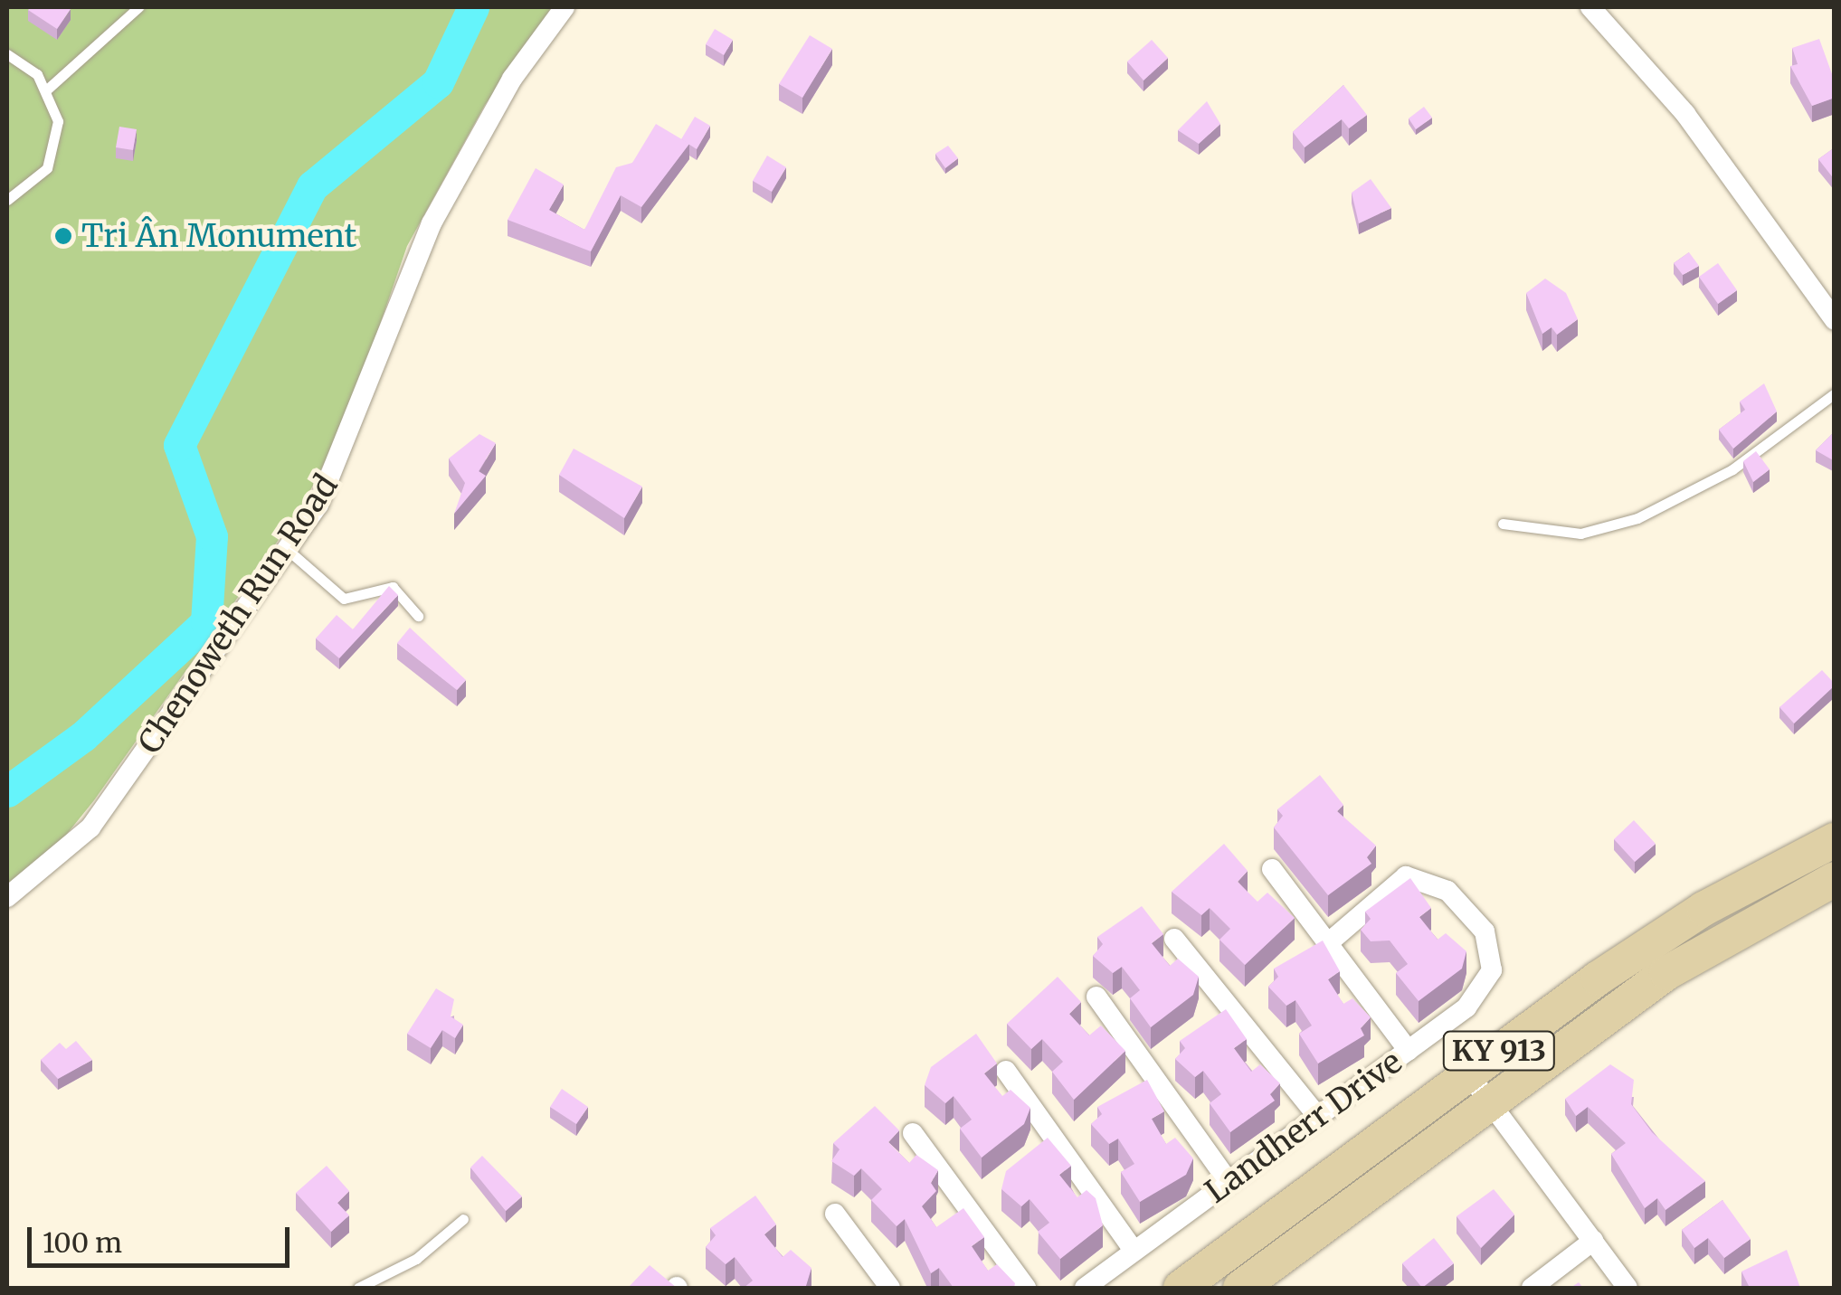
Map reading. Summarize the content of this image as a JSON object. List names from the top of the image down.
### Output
{
  "streets": {
    "main road": ["KY 913"],
    "street": ["Chenoweth Run Road", "Landherr Drive"]
  },
  "places": ["Tri Ân Monument"],
  "scale_bar": "100 m"
}
